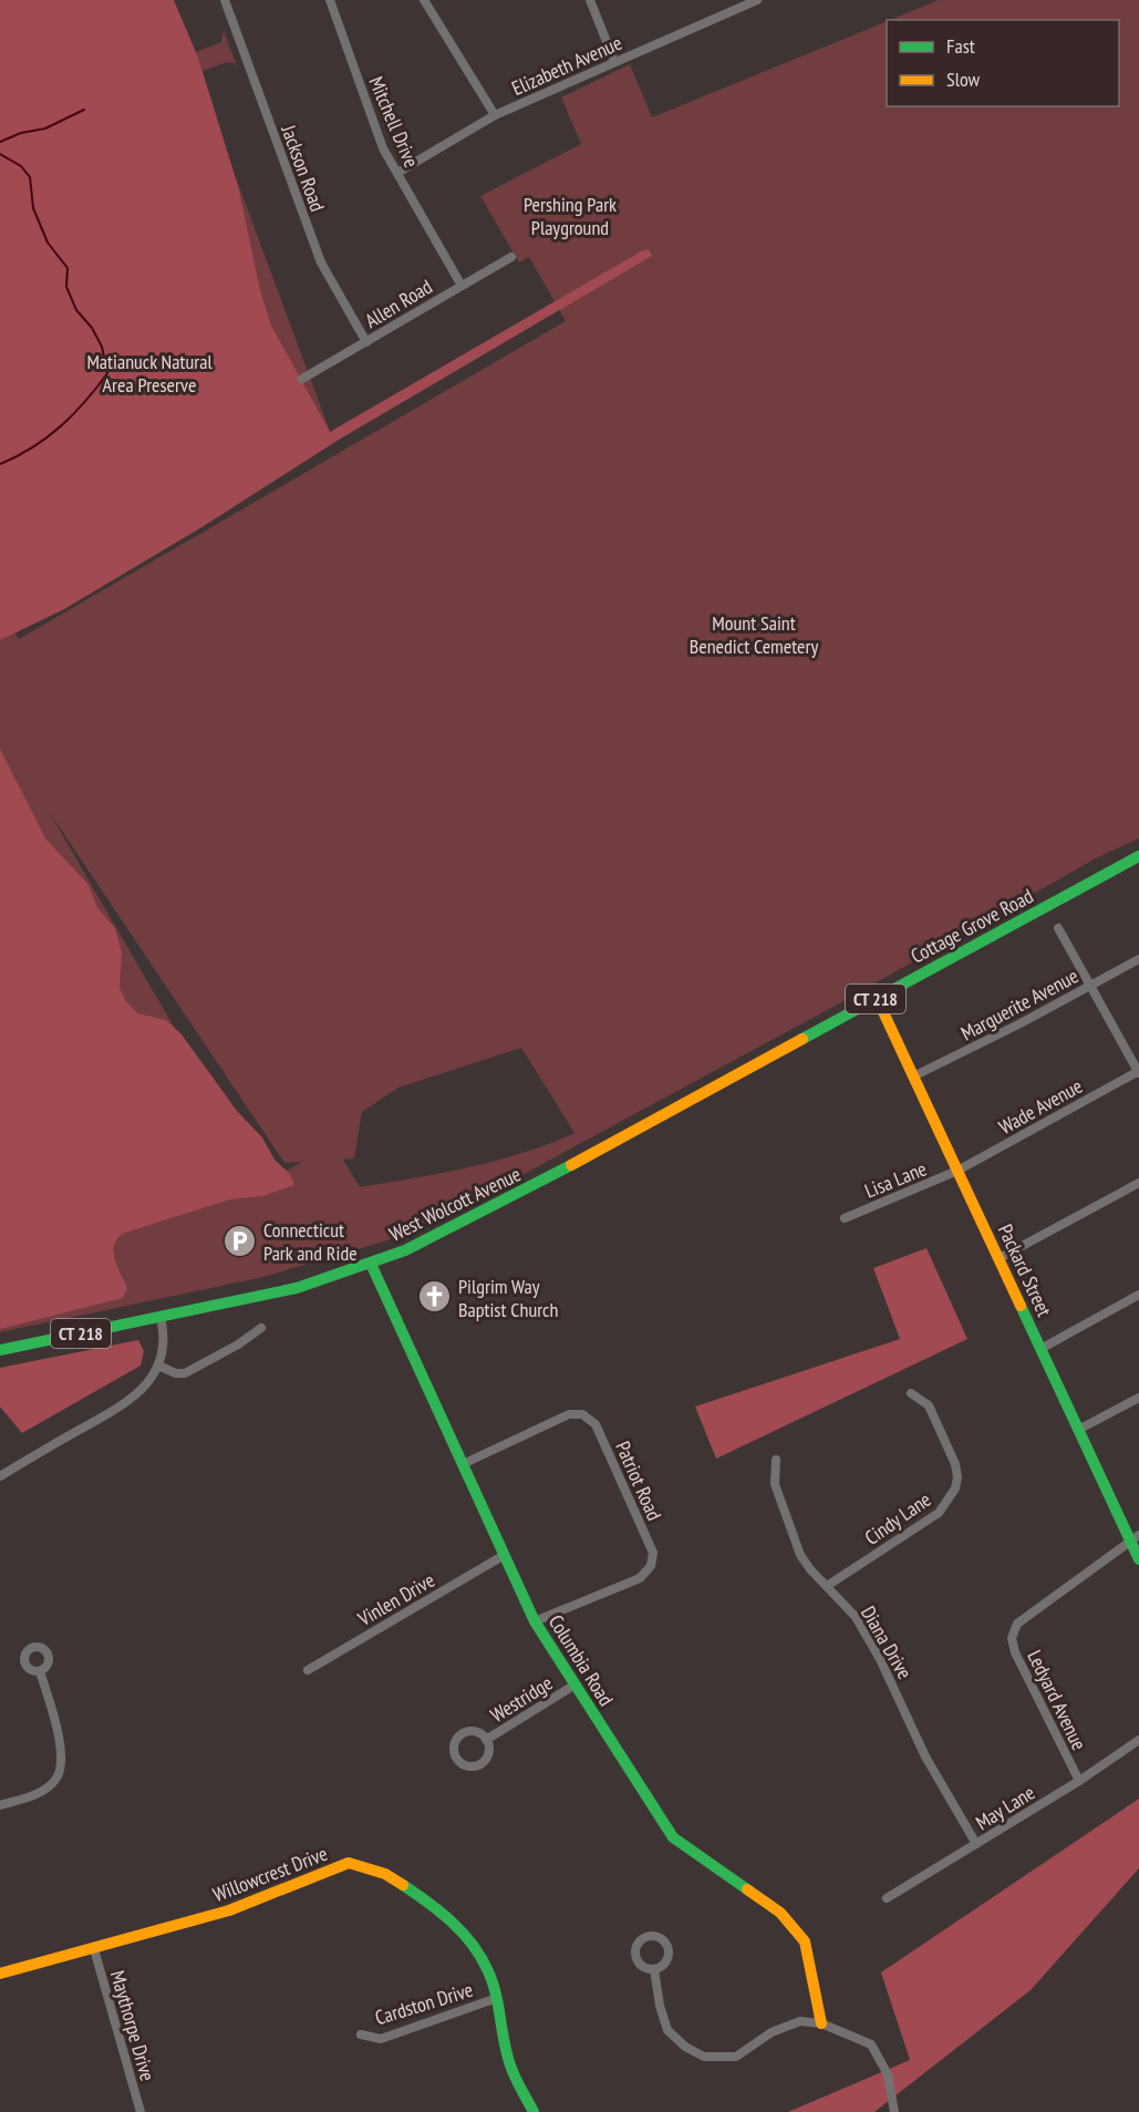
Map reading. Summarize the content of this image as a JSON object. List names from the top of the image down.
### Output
{
  "streets": {
    "street": [
      "Elizabeth Avenue",
      "Mitchell Drive",
      "Jackson Road",
      "Allen Road",
      "Cottage Grove Road",
      "CT 218",
      "Marguerite Avenue",
      "Wade Avenue",
      "Lisa Lane",
      "West Wolcott Avenue",
      "Packard Street",
      "Patriot Road",
      "Cindy Lane",
      "Vinlen Drive",
      "Diana Drive",
      "Columbia Road",
      "Westridge",
      "Ledyard Avenue",
      "May Lane",
      "Willowcrest Drive",
      "Cardston Drive",
      "Maythorpe Drive"
    ]
  },
  "crossings": [
    ["Elizabeth Avenue", "Mitchell Drive"],
    ["Mitchell Drive", "Allen Road"],
    ["Jackson Road", "Allen Road"],
    ["Cottage Grove Road", "West Wolcott Avenue"],
    ["Cottage Grove Road", "Packard Street"],
    ["CT 218", "West Wolcott Avenue"],
    ["Marguerite Avenue", "Packard Street"],
    ["Wade Avenue", "Lisa Lane"],
    ["Wade Avenue", "Packard Street"],
    ["Lisa Lane", "Packard Street"],
    ["West Wolcott Avenue", "Columbia Road"],
    ["Packard Street", "Ledyard Avenue"],
    ["Patriot Road", "Columbia Road"],
    ["Cindy Lane", "Diana Drive"],
    ["Vinlen Drive", "Columbia Road"],
    ["Diana Drive", "May Lane"],
    ["Columbia Road", "Westridge"],
    ["Ledyard Avenue", "May Lane"],
    ["Willowcrest Drive", "Cardston Drive"],
    ["Willowcrest Drive", "Maythorpe Drive"]
  ],
  "parks": ["Pershing Park Playground", "Matianuck Natural Area Preserve", "Mount Saint Benedict Cemetery"],
  "places": {
    "parking": ["Connecticut Park and Ride"],
    "church": ["Pilgrim Way Baptist Church"]
  },
  "legend": ["Fast", "Slow"]
}
